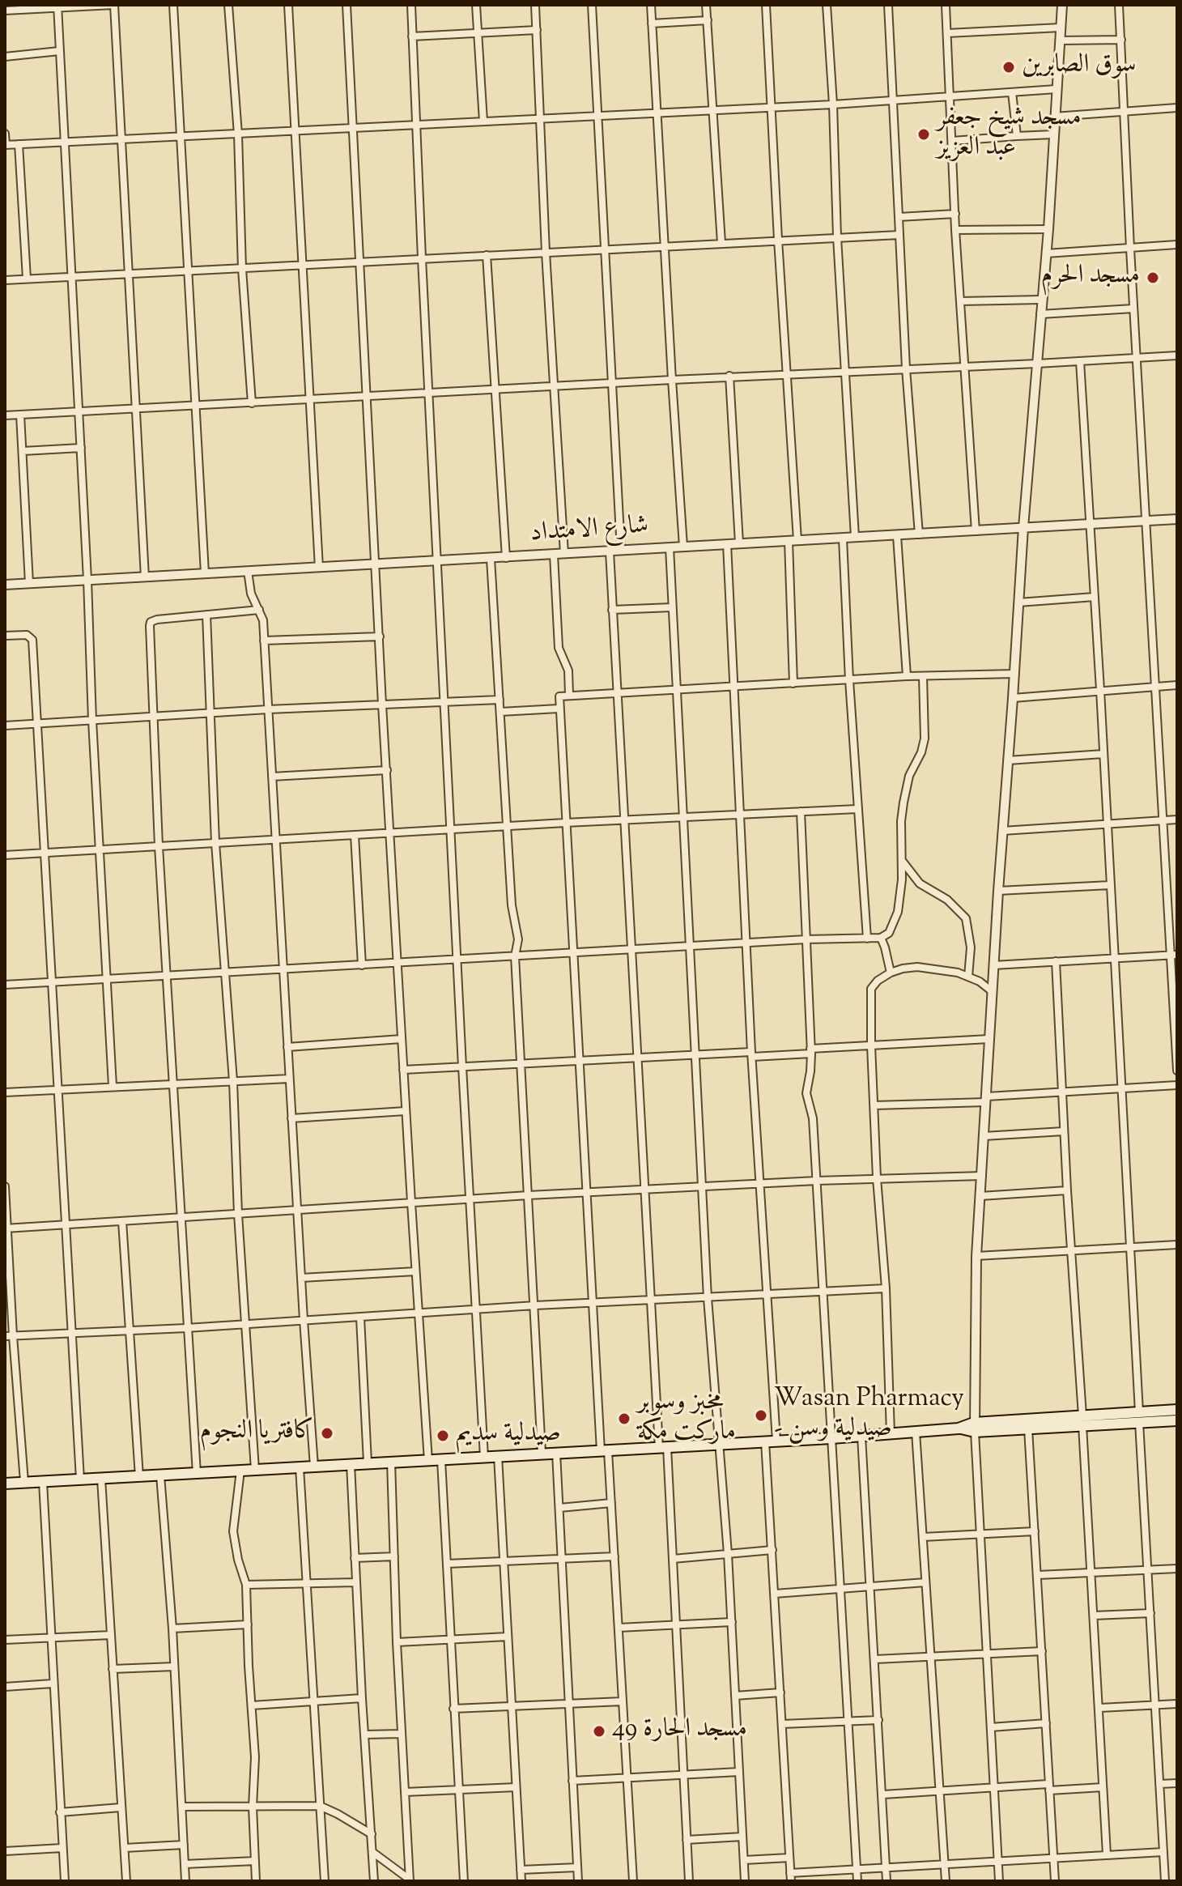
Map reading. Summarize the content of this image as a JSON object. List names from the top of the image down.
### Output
{
  "streets": {
    "street": ["شارع الامتداد"]
  },
  "places": [
    "سوق الصابرين",
    "مسجد شيخ جعفر عبد العزيز",
    "مسجد الحرم",
    "Wasan Pharmacy - صيدلية وسن",
    "مخبز وسوبر ماركت مكة",
    "كافتريا النجوم",
    "صيدلية سديم",
    "مسجد الحارة 49"
  ]
}
